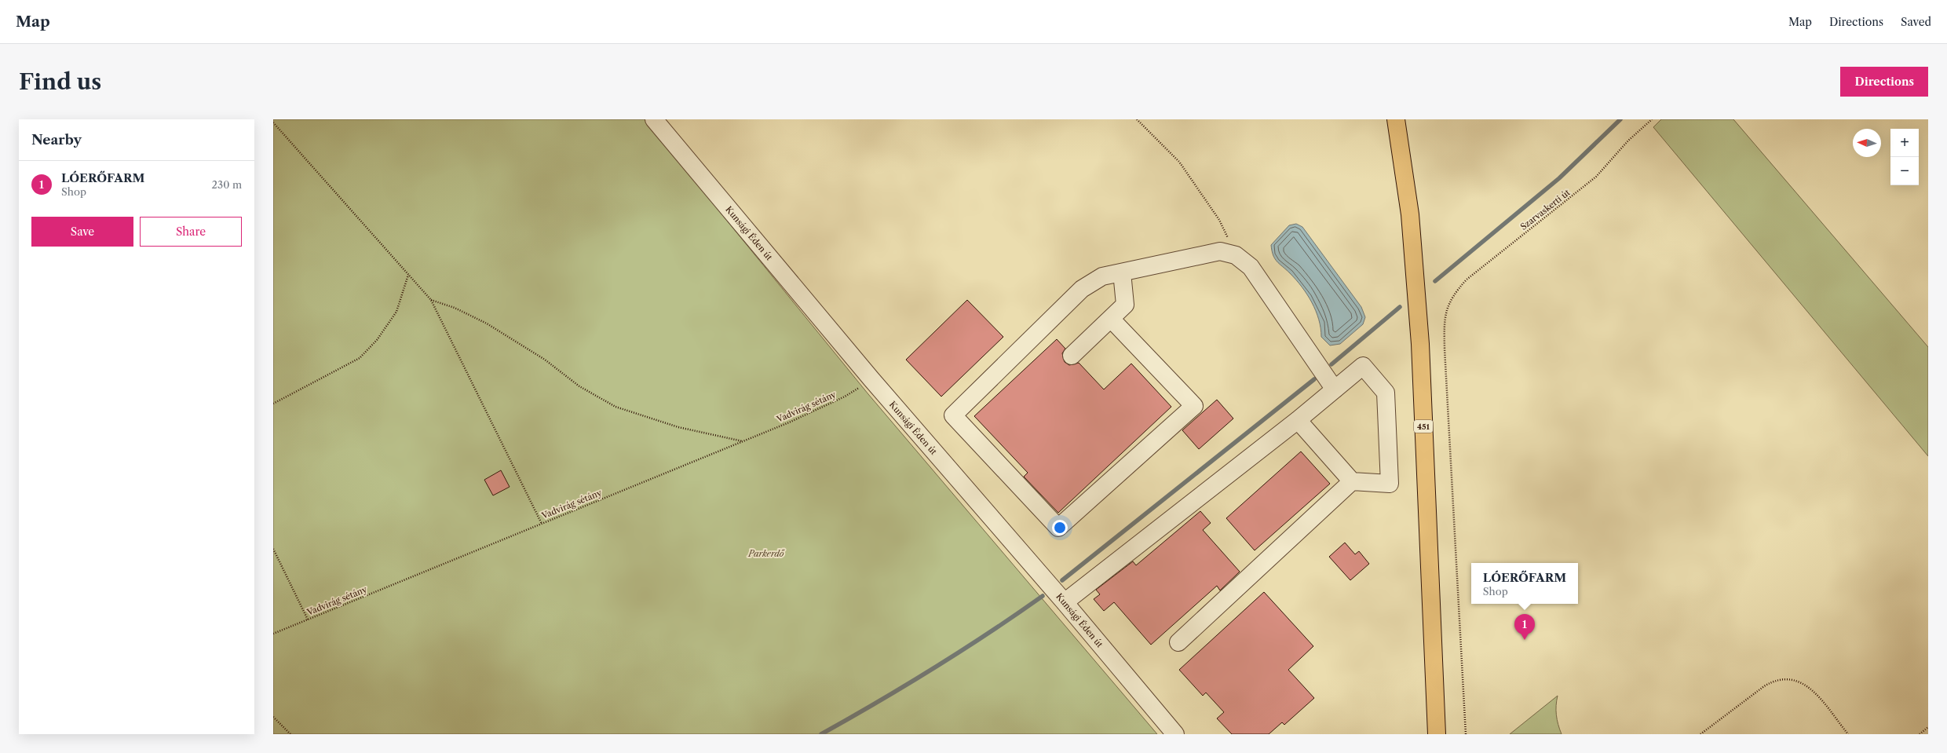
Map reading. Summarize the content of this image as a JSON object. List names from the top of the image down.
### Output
{
  "streets": {
    "main road": ["451"],
    "street": ["Kunsági Éden út"],
    "path": ["Szarvaskerti út", "Vadvirág sétány"]
  },
  "crossings": [
    ["Kunsági Éden út", "Vadvirág sétány"]
  ],
  "parks": ["Parkerdő"],
  "north": "left",
  "page": {
    "header": "Map",
    "nav": ["Map", "Directions", "Saved"],
    "buttons": [
      "Directions",
      ["Save", "Share"]
    ],
    "title": "Find us",
    "heading": "Nearby",
    "map_buttons": ["+", "−"],
    "list": [
      {
        "mark": "1",
        "name": "LÓERŐFARM",
        "note": "Shop",
        "value": "230 m"
      }
    ],
    "popup": ["LÓERŐFARM", "Shop"],
    "pins": "1"
  }
}
